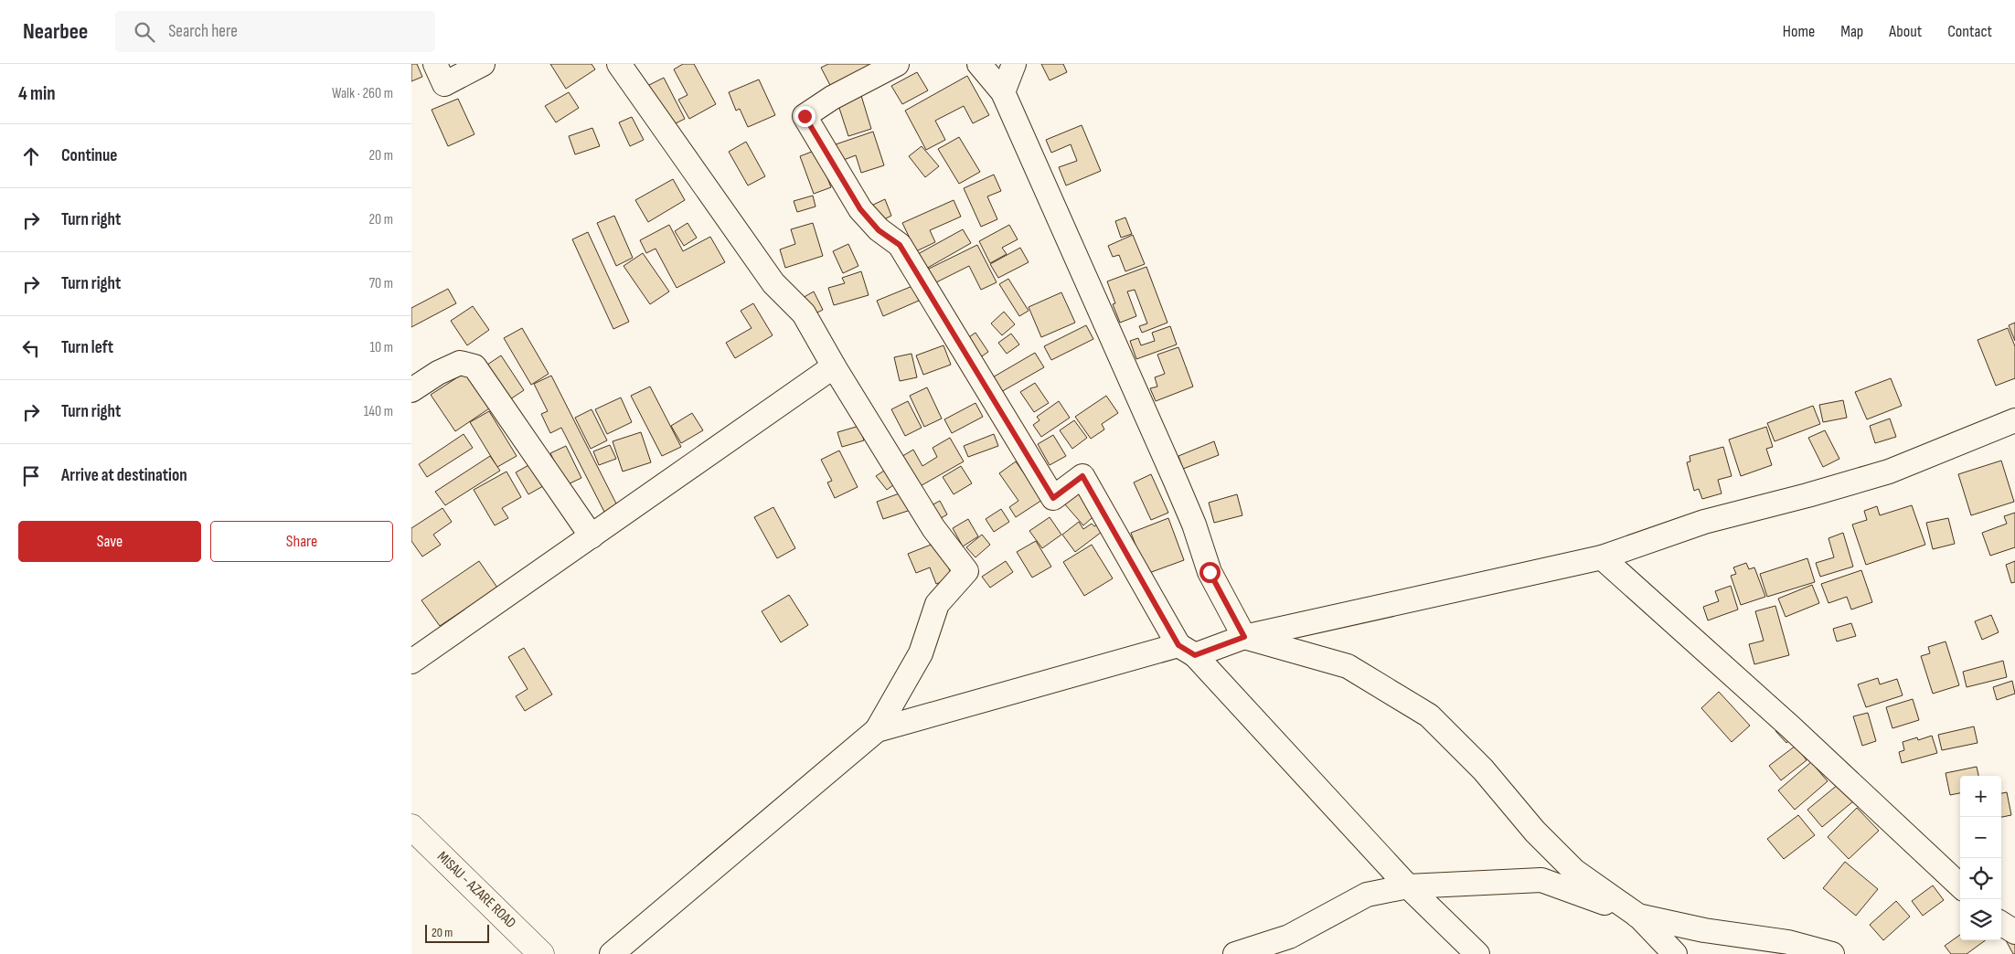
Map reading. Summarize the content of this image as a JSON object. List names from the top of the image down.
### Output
{
  "streets": {
    "main road": ["MISAU - AZARE ROAD"]
  },
  "scale_bar": "20 m",
  "page": {
    "header": "Nearbee",
    "search": "Search here",
    "nav": [
      "Home",
      "Map",
      "About",
      "Contact"
    ],
    "heading": ["4 min", "Walk · 260 m"],
    "list": [
      ["Continue", "20 m"],
      ["Turn right", "20 m"],
      ["Turn right", "70 m"],
      ["Turn left", "10 m"],
      ["Turn right", "140 m"],
      "Arrive at destination"
    ],
    "buttons": ["Save", "Share"],
    "map_buttons": ["+", "−"],
    "scale": "20 m"
  }
}
